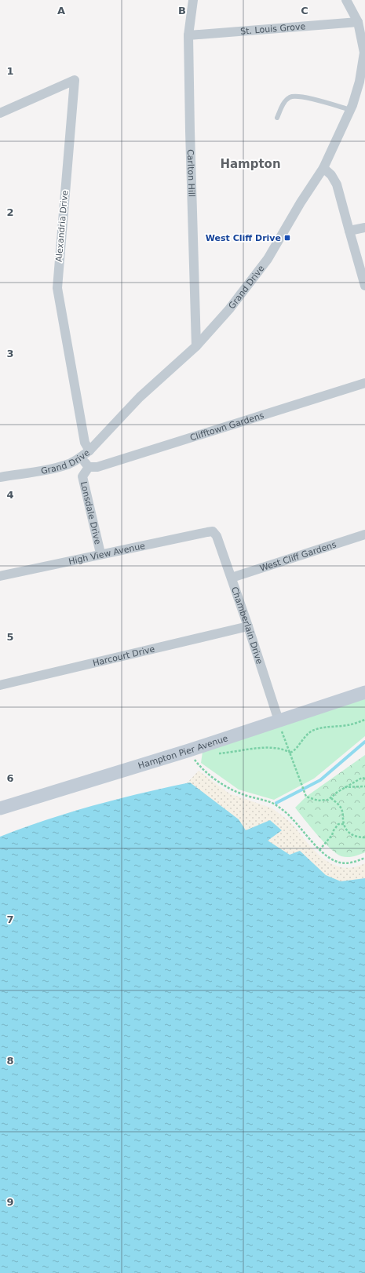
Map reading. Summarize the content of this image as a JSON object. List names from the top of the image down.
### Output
{
  "streets": {
    "street": [
      "St. Louis Grove",
      "Carlton Hill",
      "Alexandria Drive",
      "Grand Drive",
      "Clifftown Gardens",
      "Lonsdale Drive",
      "High View Avenue",
      "West Cliff Gardens",
      "Chamberlain Drive",
      "Harcourt Drive",
      "Hampton Pier Avenue"
    ]
  },
  "crossings": [
    ["St. Louis Grove", "Carlton Hill"],
    ["St. Louis Grove", "Grand Drive"],
    ["Carlton Hill", "Grand Drive"],
    ["Alexandria Drive", "Grand Drive"],
    ["Clifftown Gardens", "Lonsdale Drive"],
    ["Lonsdale Drive", "High View Avenue"],
    ["High View Avenue", "Chamberlain Drive"],
    ["West Cliff Gardens", "Chamberlain Drive"],
    ["Chamberlain Drive", "Harcourt Drive"],
    ["Chamberlain Drive", "Hampton Pier Avenue"]
  ],
  "districts": ["Hampton"],
  "places": {
    "transit": ["West Cliff Drive"]
  },
  "grid": {
    "columns": ["A", "B", "C"],
    "rows": [
      "1",
      "2",
      "3",
      "4",
      "5",
      "6",
      "7",
      "8",
      "9"
    ]
  }
}
